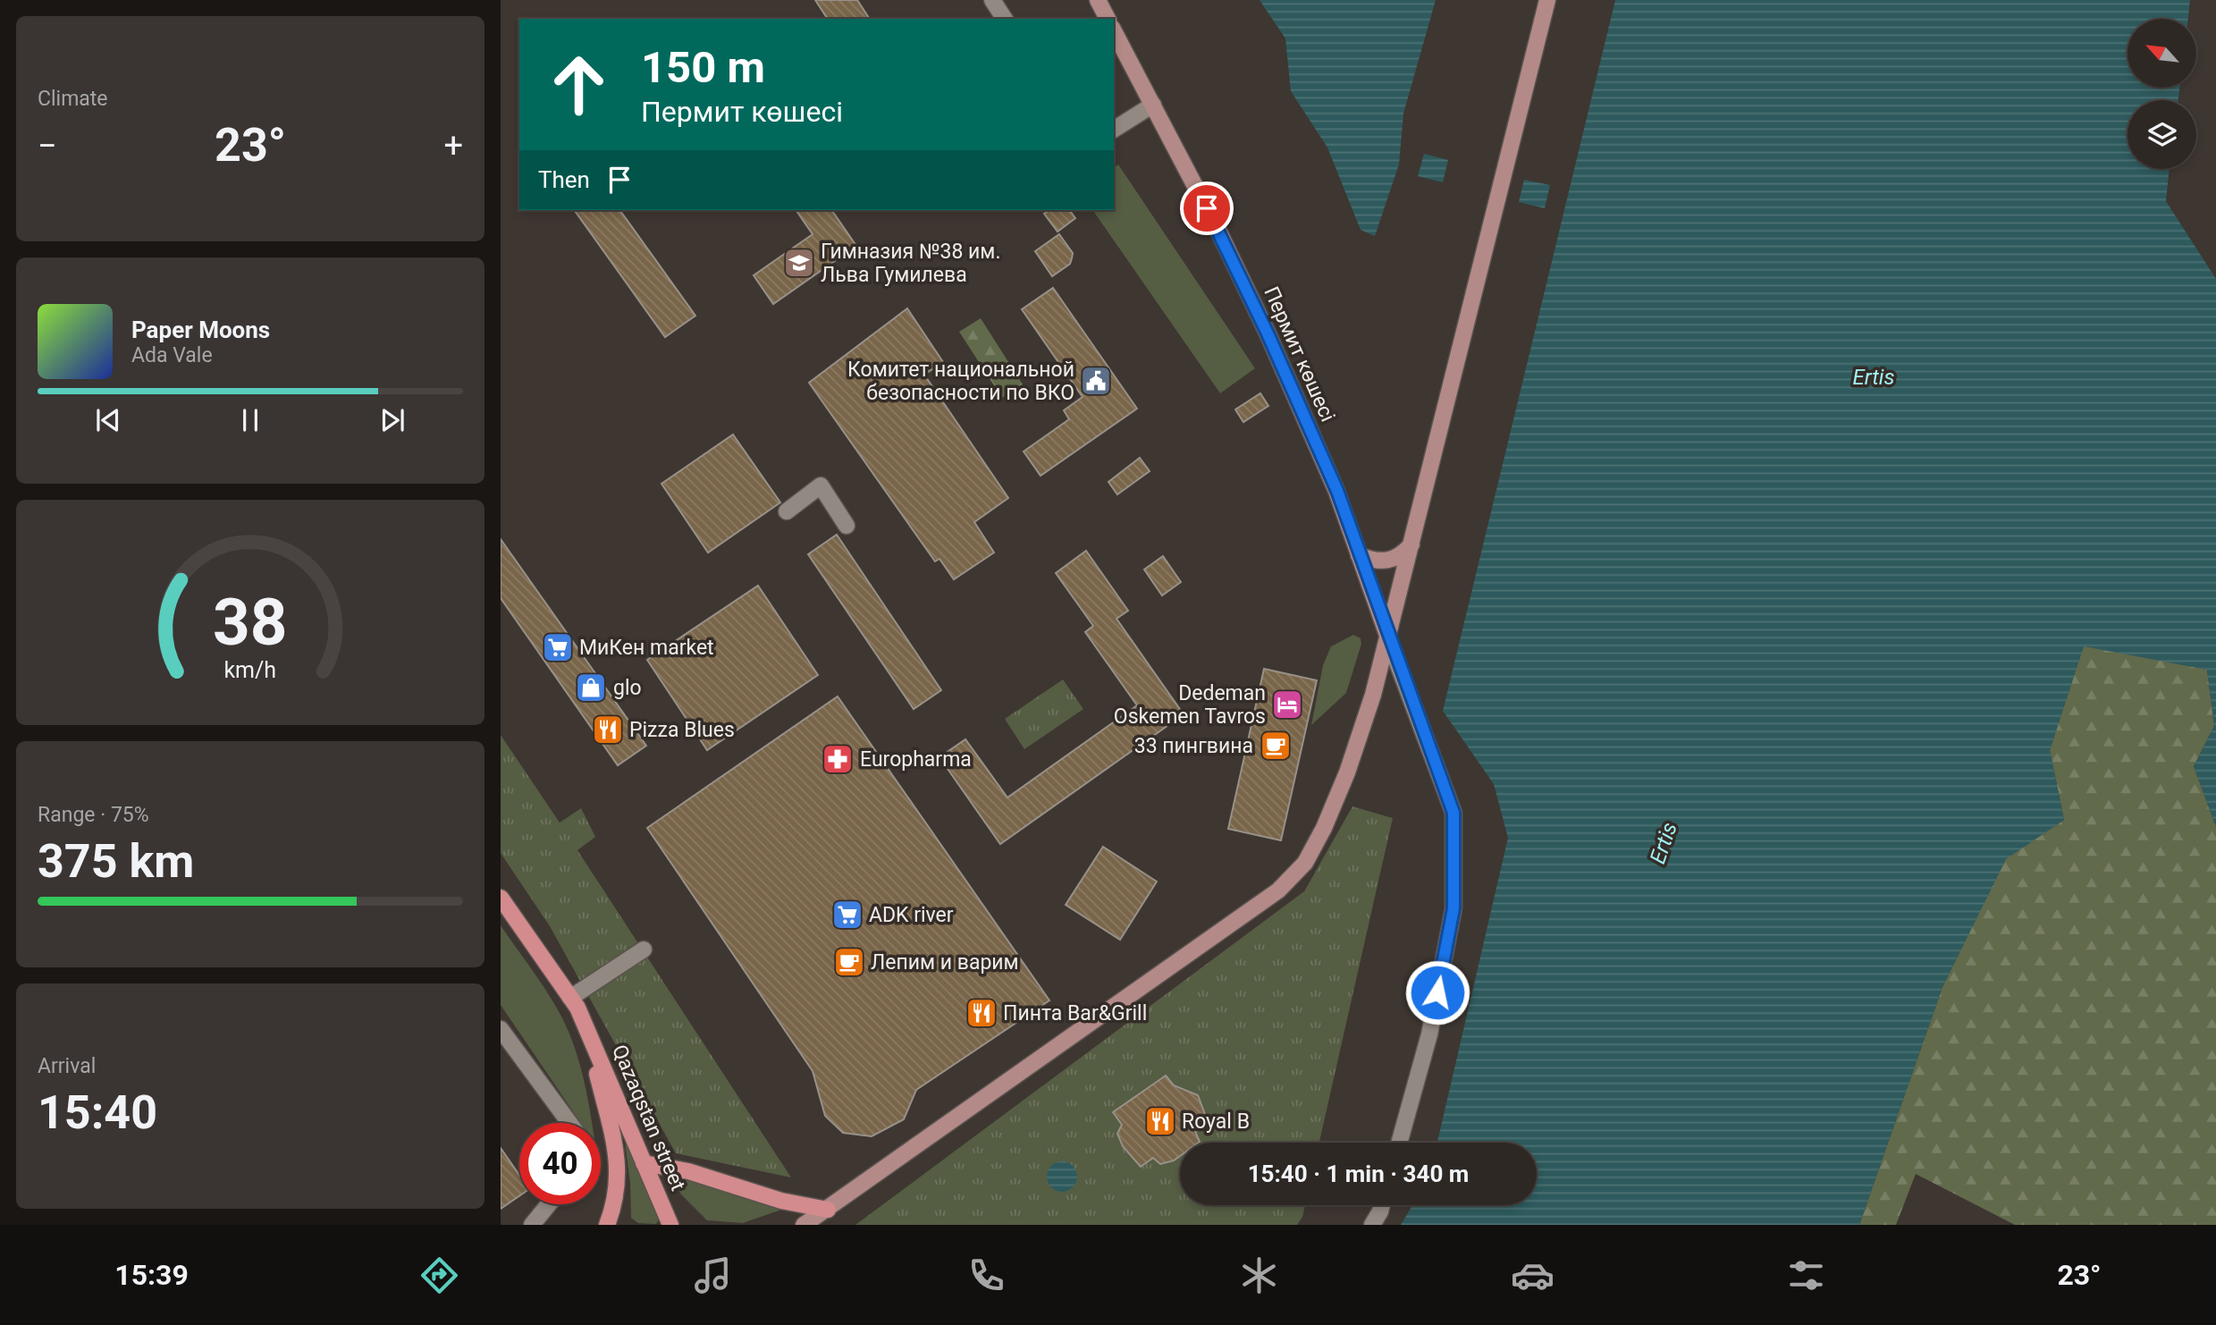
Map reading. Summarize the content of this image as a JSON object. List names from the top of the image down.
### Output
{
  "streets": {
    "main road": ["Пермит көшесі", "Qazaqstan street"]
  },
  "water": ["Ertis"],
  "places": {
    "school or university": ["Гимназия №38 им. Льва Гумилева"],
    "public building": ["Комитет национальной безопасности по ВКО"],
    "supermarket": ["МиКен market", "ADK river"],
    "shop": ["glo"],
    "hotel": ["Dedeman Oskemen Tavros"],
    "restaurant": ["Pizza Blues", "Пинта Bar&Grill", "Royal B"],
    "cafe": ["33 пингвина", "Лепим и варим"],
    "pharmacy": ["Europharma"]
  },
  "north": "top left",
  "page": {
    "tile": [
      "Climate",
      ["Range · 75%", "375 km"],
      ["Arrival", "15:40"]
    ],
    "turn": ["150 m", "Пермит көшесі"],
    "heat": ["−", "23°", "+"],
    "then": "Then",
    "song": ["Paper Moons", "Ada Vale"],
    "limit": "40",
    "trip": "15:40 · 1 min · 340 m",
    "tabs": ["15:39", "23°"],
    "gauge": ["38", "km/h"]
  }
}
